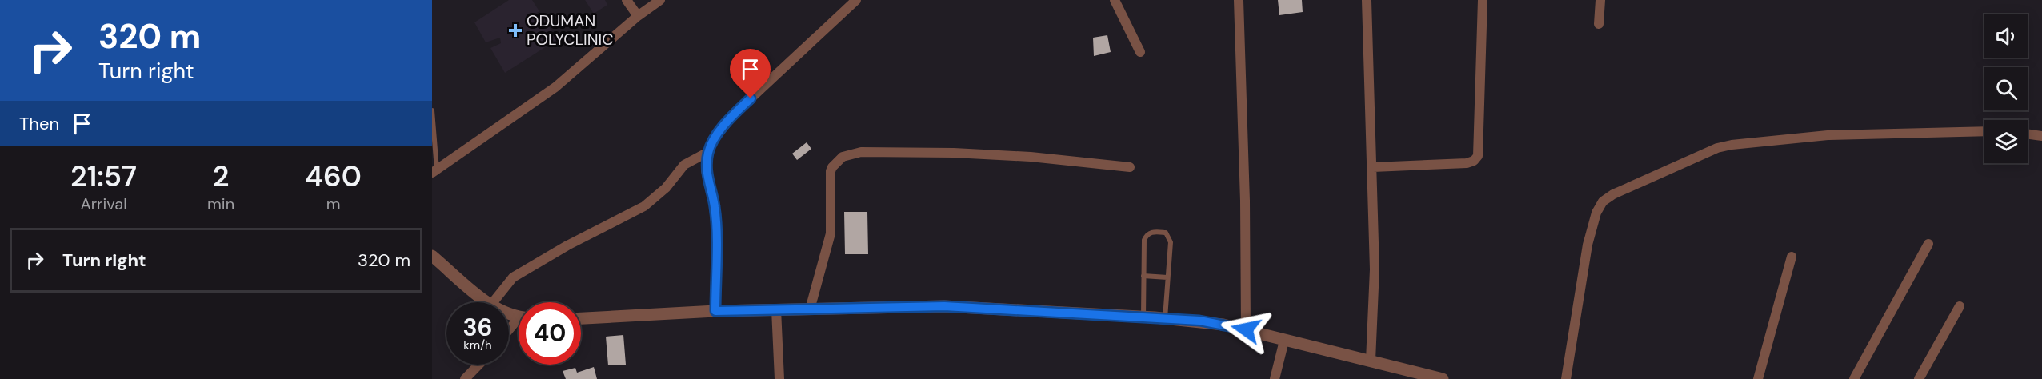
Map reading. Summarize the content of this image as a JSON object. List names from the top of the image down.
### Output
{
  "places": {
    "health": ["ODUMAN POLYCLINIC"]
  },
  "page": {
    "turn": ["320 m", "Turn right"],
    "then": "Then",
    "eta": [
      "21:57",
      "Arrival",
      "2",
      "min",
      "460",
      "m"
    ],
    "list": [
      {
        "name": "Turn right",
        "value": "320 m"
      }
    ],
    "speed": "36 km/h",
    "limit": "40"
  }
}
